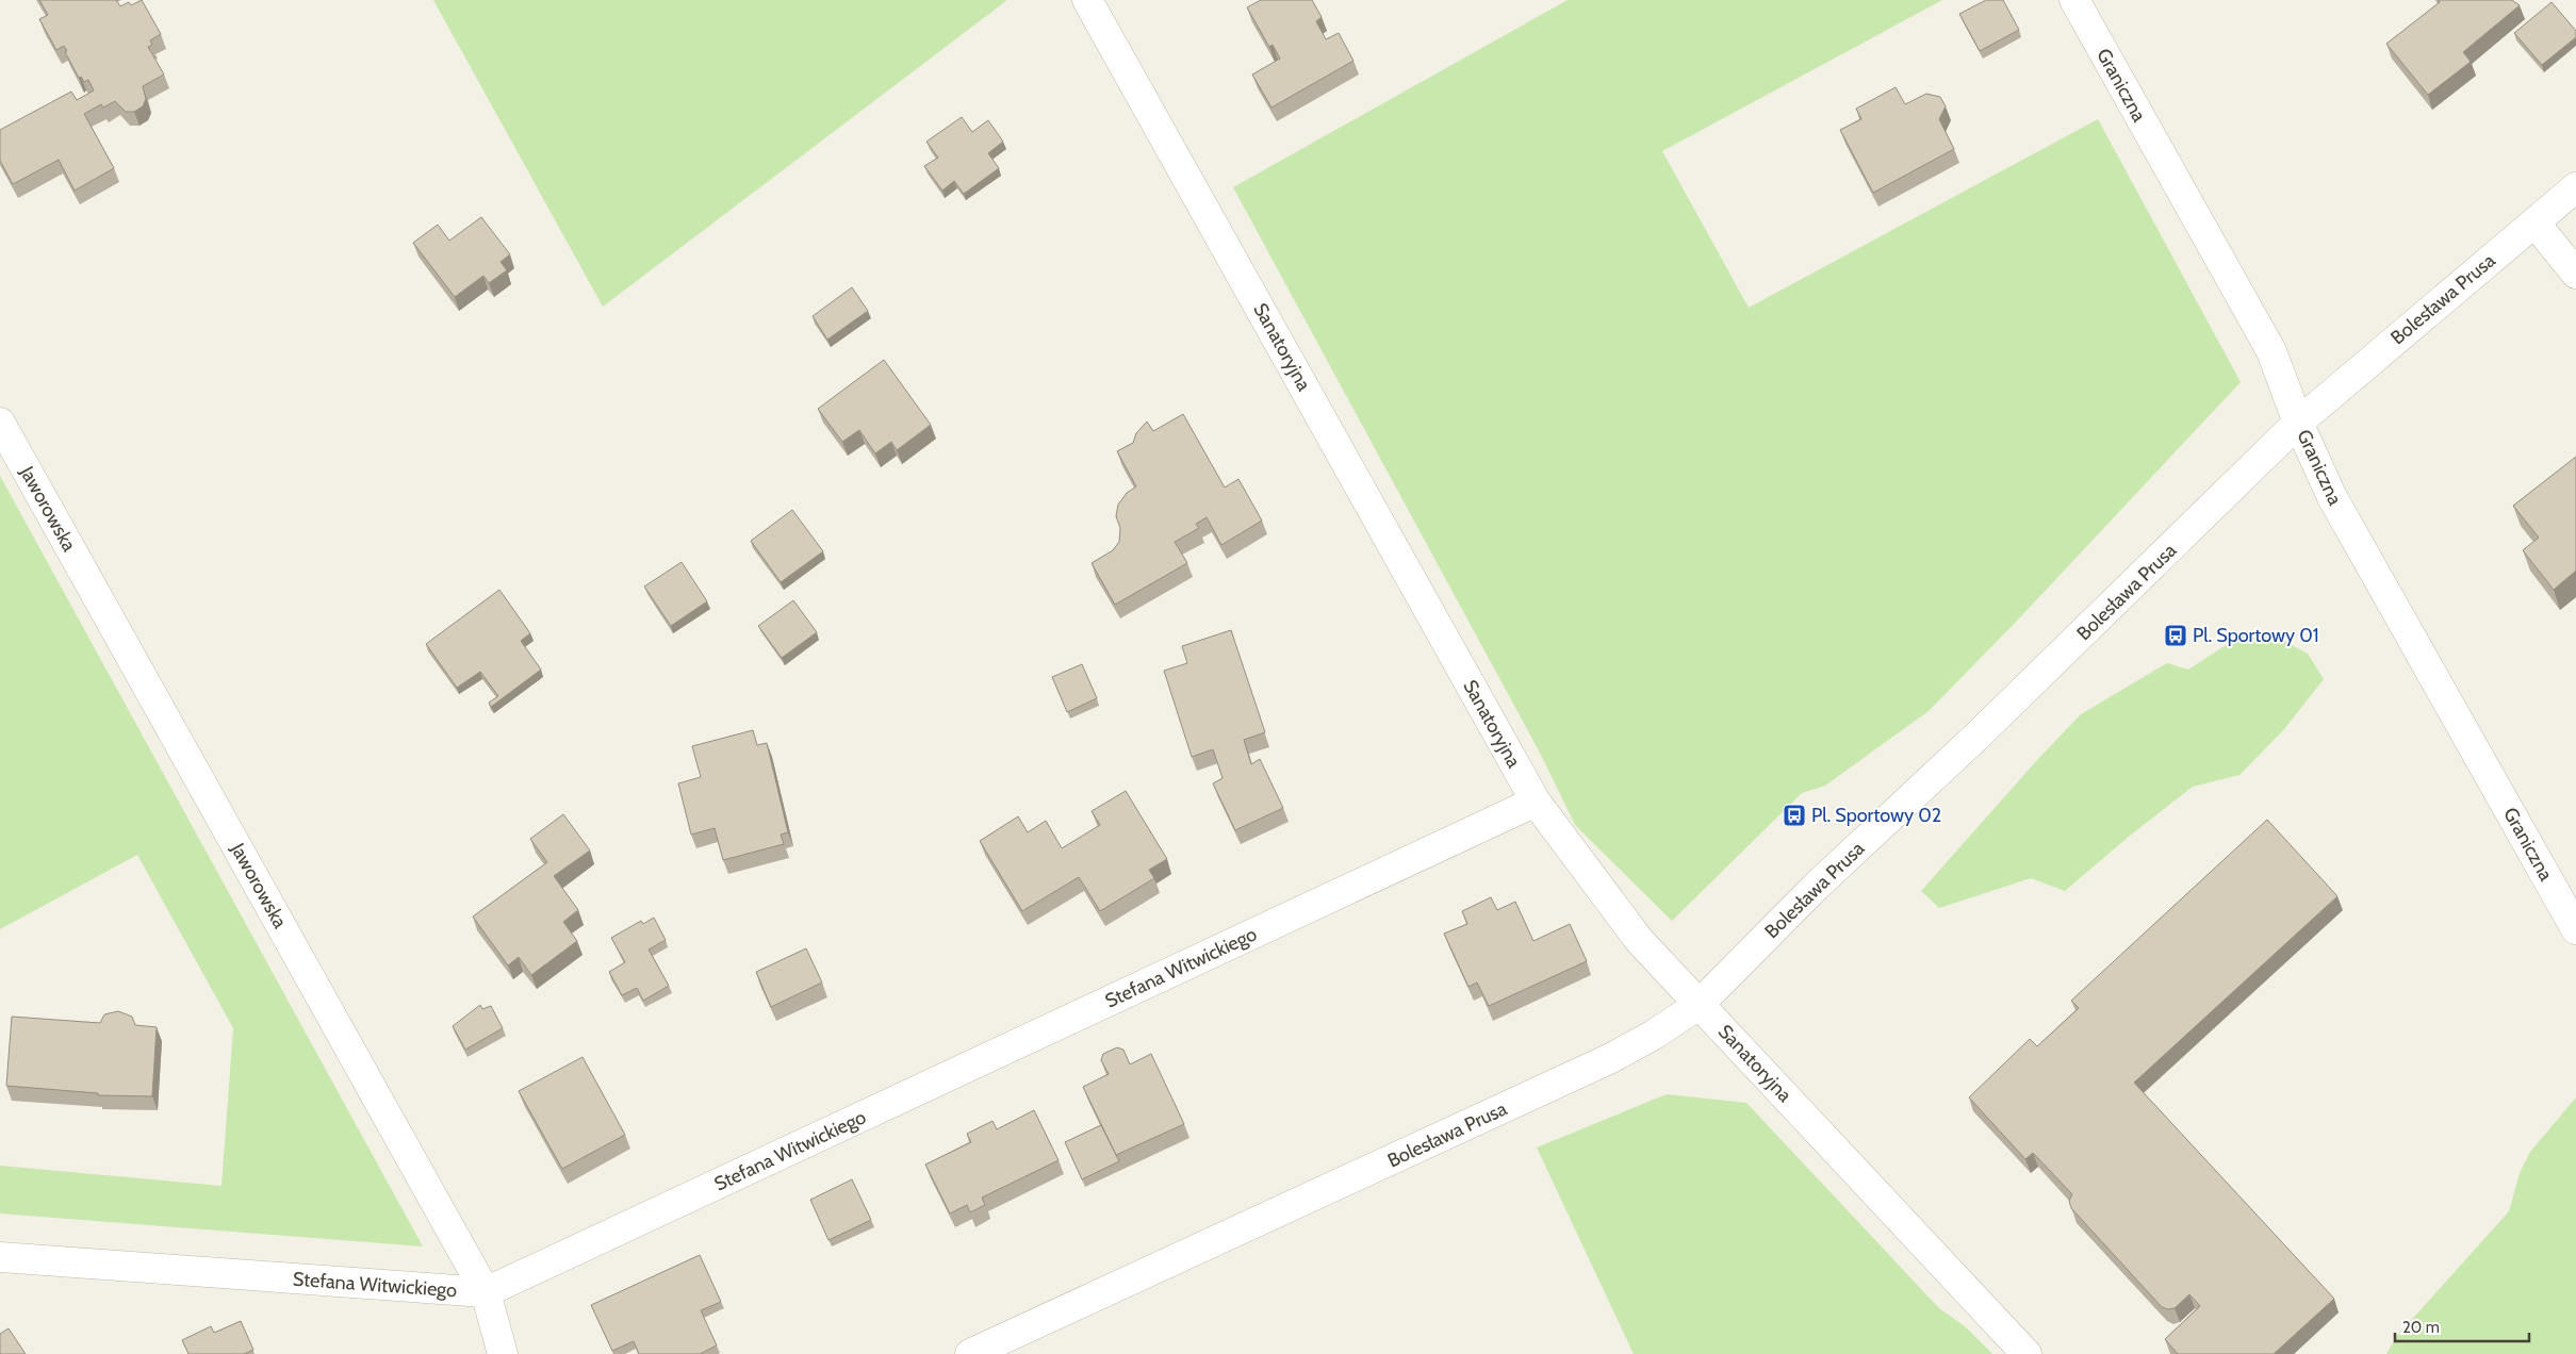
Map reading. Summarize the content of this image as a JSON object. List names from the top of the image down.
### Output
{
  "streets": {
    "street": [
      "Graniczna",
      "Bolesława Prusa",
      "Sanatoryjna",
      "Jaworowska",
      "Stefana Witwickiego"
    ]
  },
  "crossings": [
    ["Graniczna", "Bolesława Prusa"],
    ["Bolesława Prusa", "Sanatoryjna"],
    ["Sanatoryjna", "Stefana Witwickiego"],
    ["Jaworowska", "Stefana Witwickiego"]
  ],
  "places": {
    "bus stop": ["Pl. Sportowy 01", "Pl. Sportowy 02"]
  },
  "scale_bar": "20 m"
}
